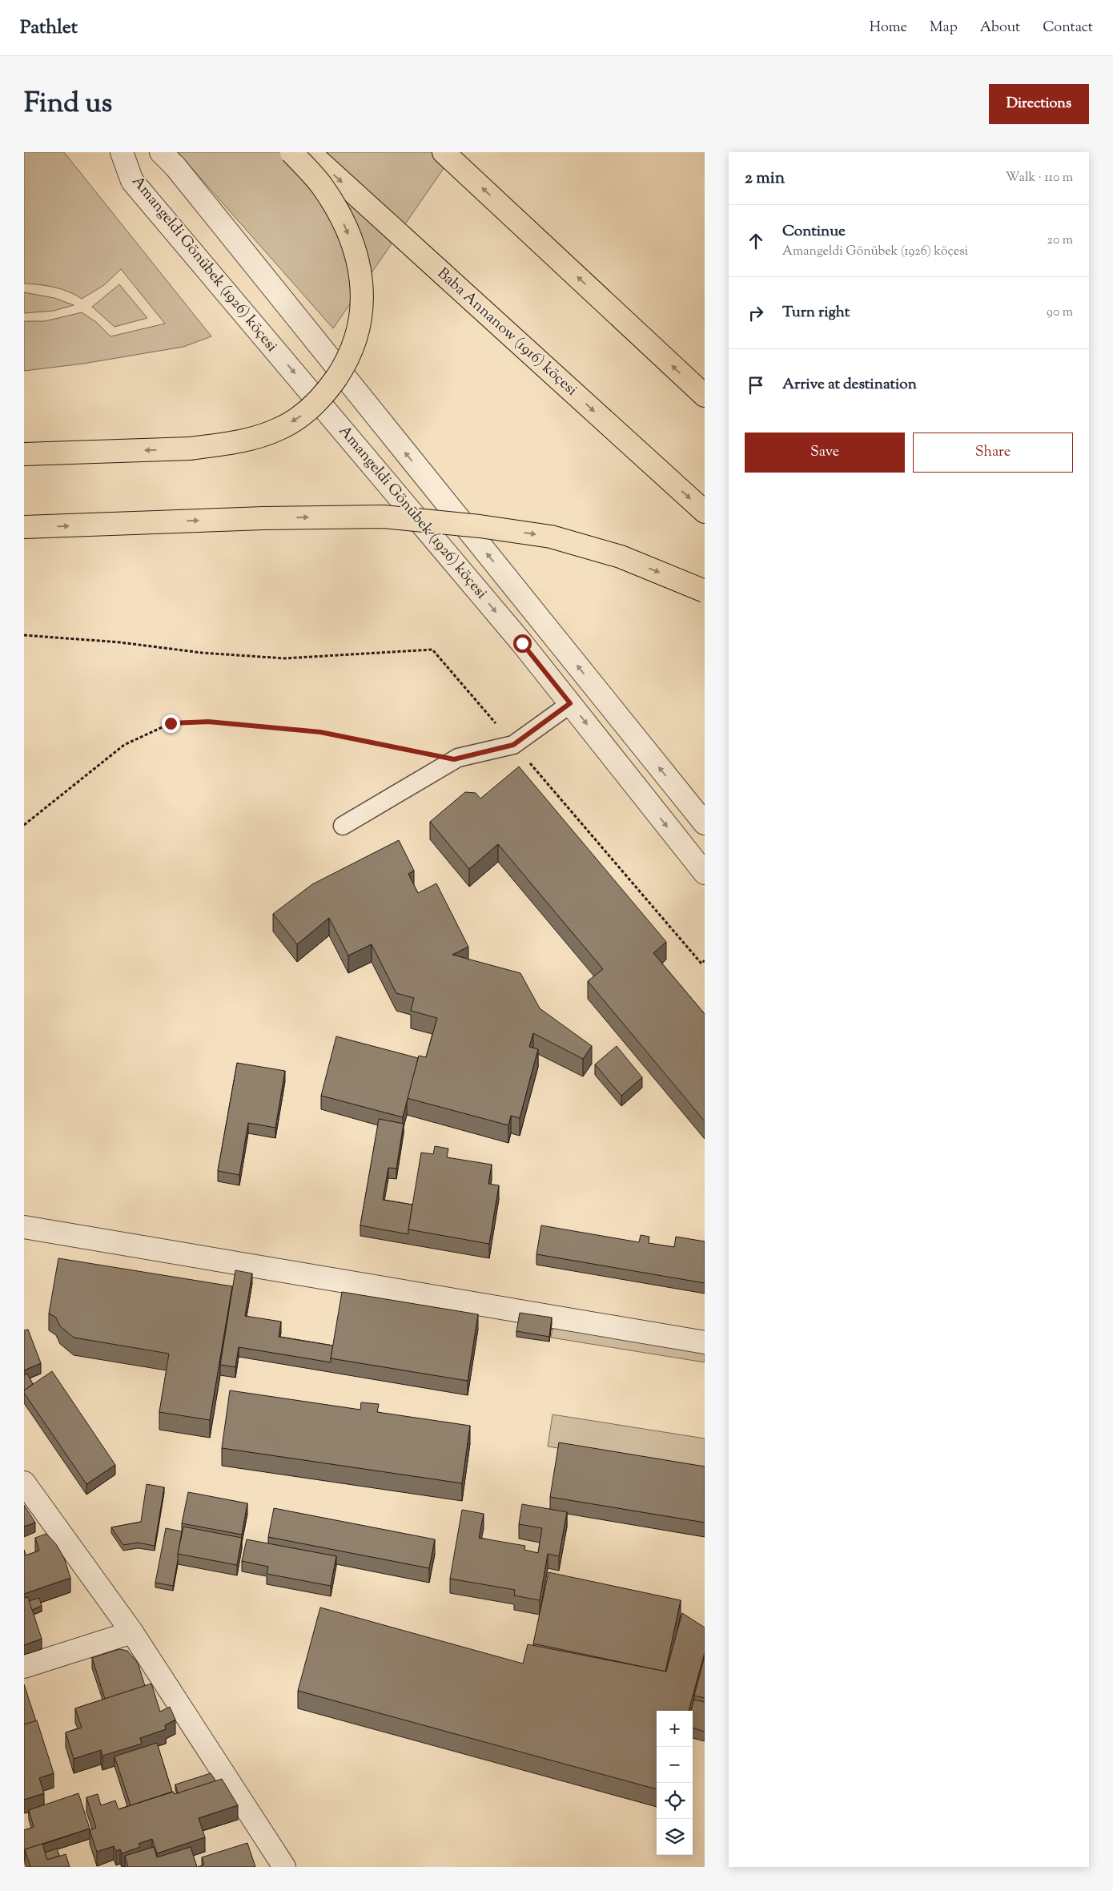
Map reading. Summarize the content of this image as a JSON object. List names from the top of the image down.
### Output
{
  "streets": {
    "main road": ["Baba Annanow (1916) köçesi"],
    "street": ["Amangeldi Gönübek (1926) köçesi"]
  },
  "page": {
    "header": "Pathlet",
    "nav": [
      "Home",
      "Map",
      "About",
      "Contact"
    ],
    "title": "Find us",
    "buttons": [
      "Directions",
      ["Save", "Share"]
    ],
    "heading": ["2 min", "Walk · 110 m"],
    "list": [
      ["Continue", "Amangeldi Gönübek (1926) köçesi", "20 m"],
      ["Turn right", "90 m"],
      "Arrive at destination"
    ],
    "map_buttons": ["+", "−"]
  }
}
